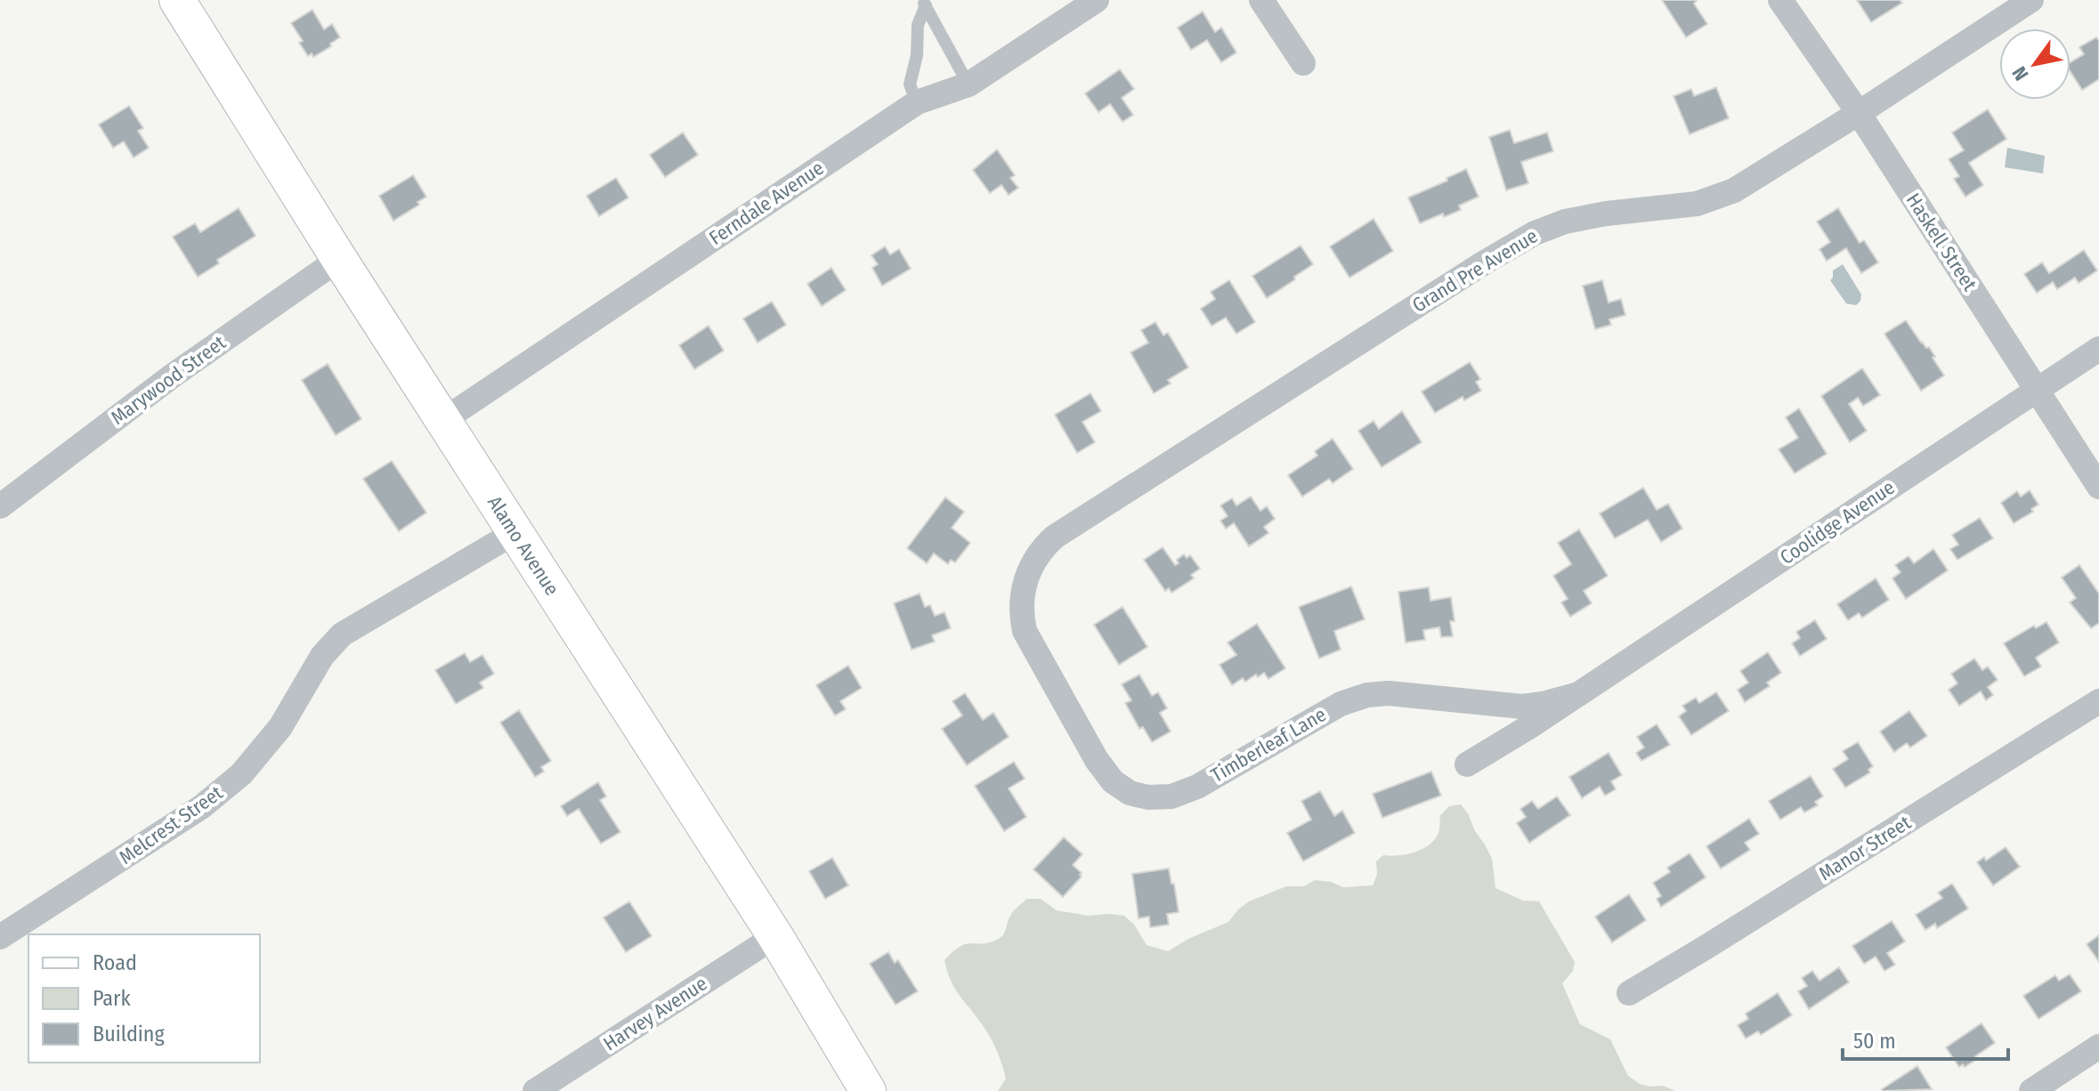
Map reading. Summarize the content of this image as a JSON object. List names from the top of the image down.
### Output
{
  "streets": {
    "street": [
      "Ferndale Avenue",
      "Haskell Street",
      "Grand Pre Avenue",
      "Marywood Street",
      "Coolidge Avenue",
      "Alamo Avenue",
      "Timberleaf Lane",
      "Melcrest Street",
      "Manor Street",
      "Harvey Avenue"
    ]
  },
  "crossings": [
    ["Ferndale Avenue", "Alamo Avenue"],
    ["Haskell Street", "Grand Pre Avenue"],
    ["Haskell Street", "Coolidge Avenue"],
    ["Grand Pre Avenue", "Timberleaf Lane"],
    ["Marywood Street", "Alamo Avenue"],
    ["Coolidge Avenue", "Timberleaf Lane"],
    ["Alamo Avenue", "Melcrest Street"],
    ["Alamo Avenue", "Harvey Avenue"]
  ],
  "legend": ["Road", "Park", "Building"],
  "scale_bar": "50 m",
  "north": "bottom left"
}
